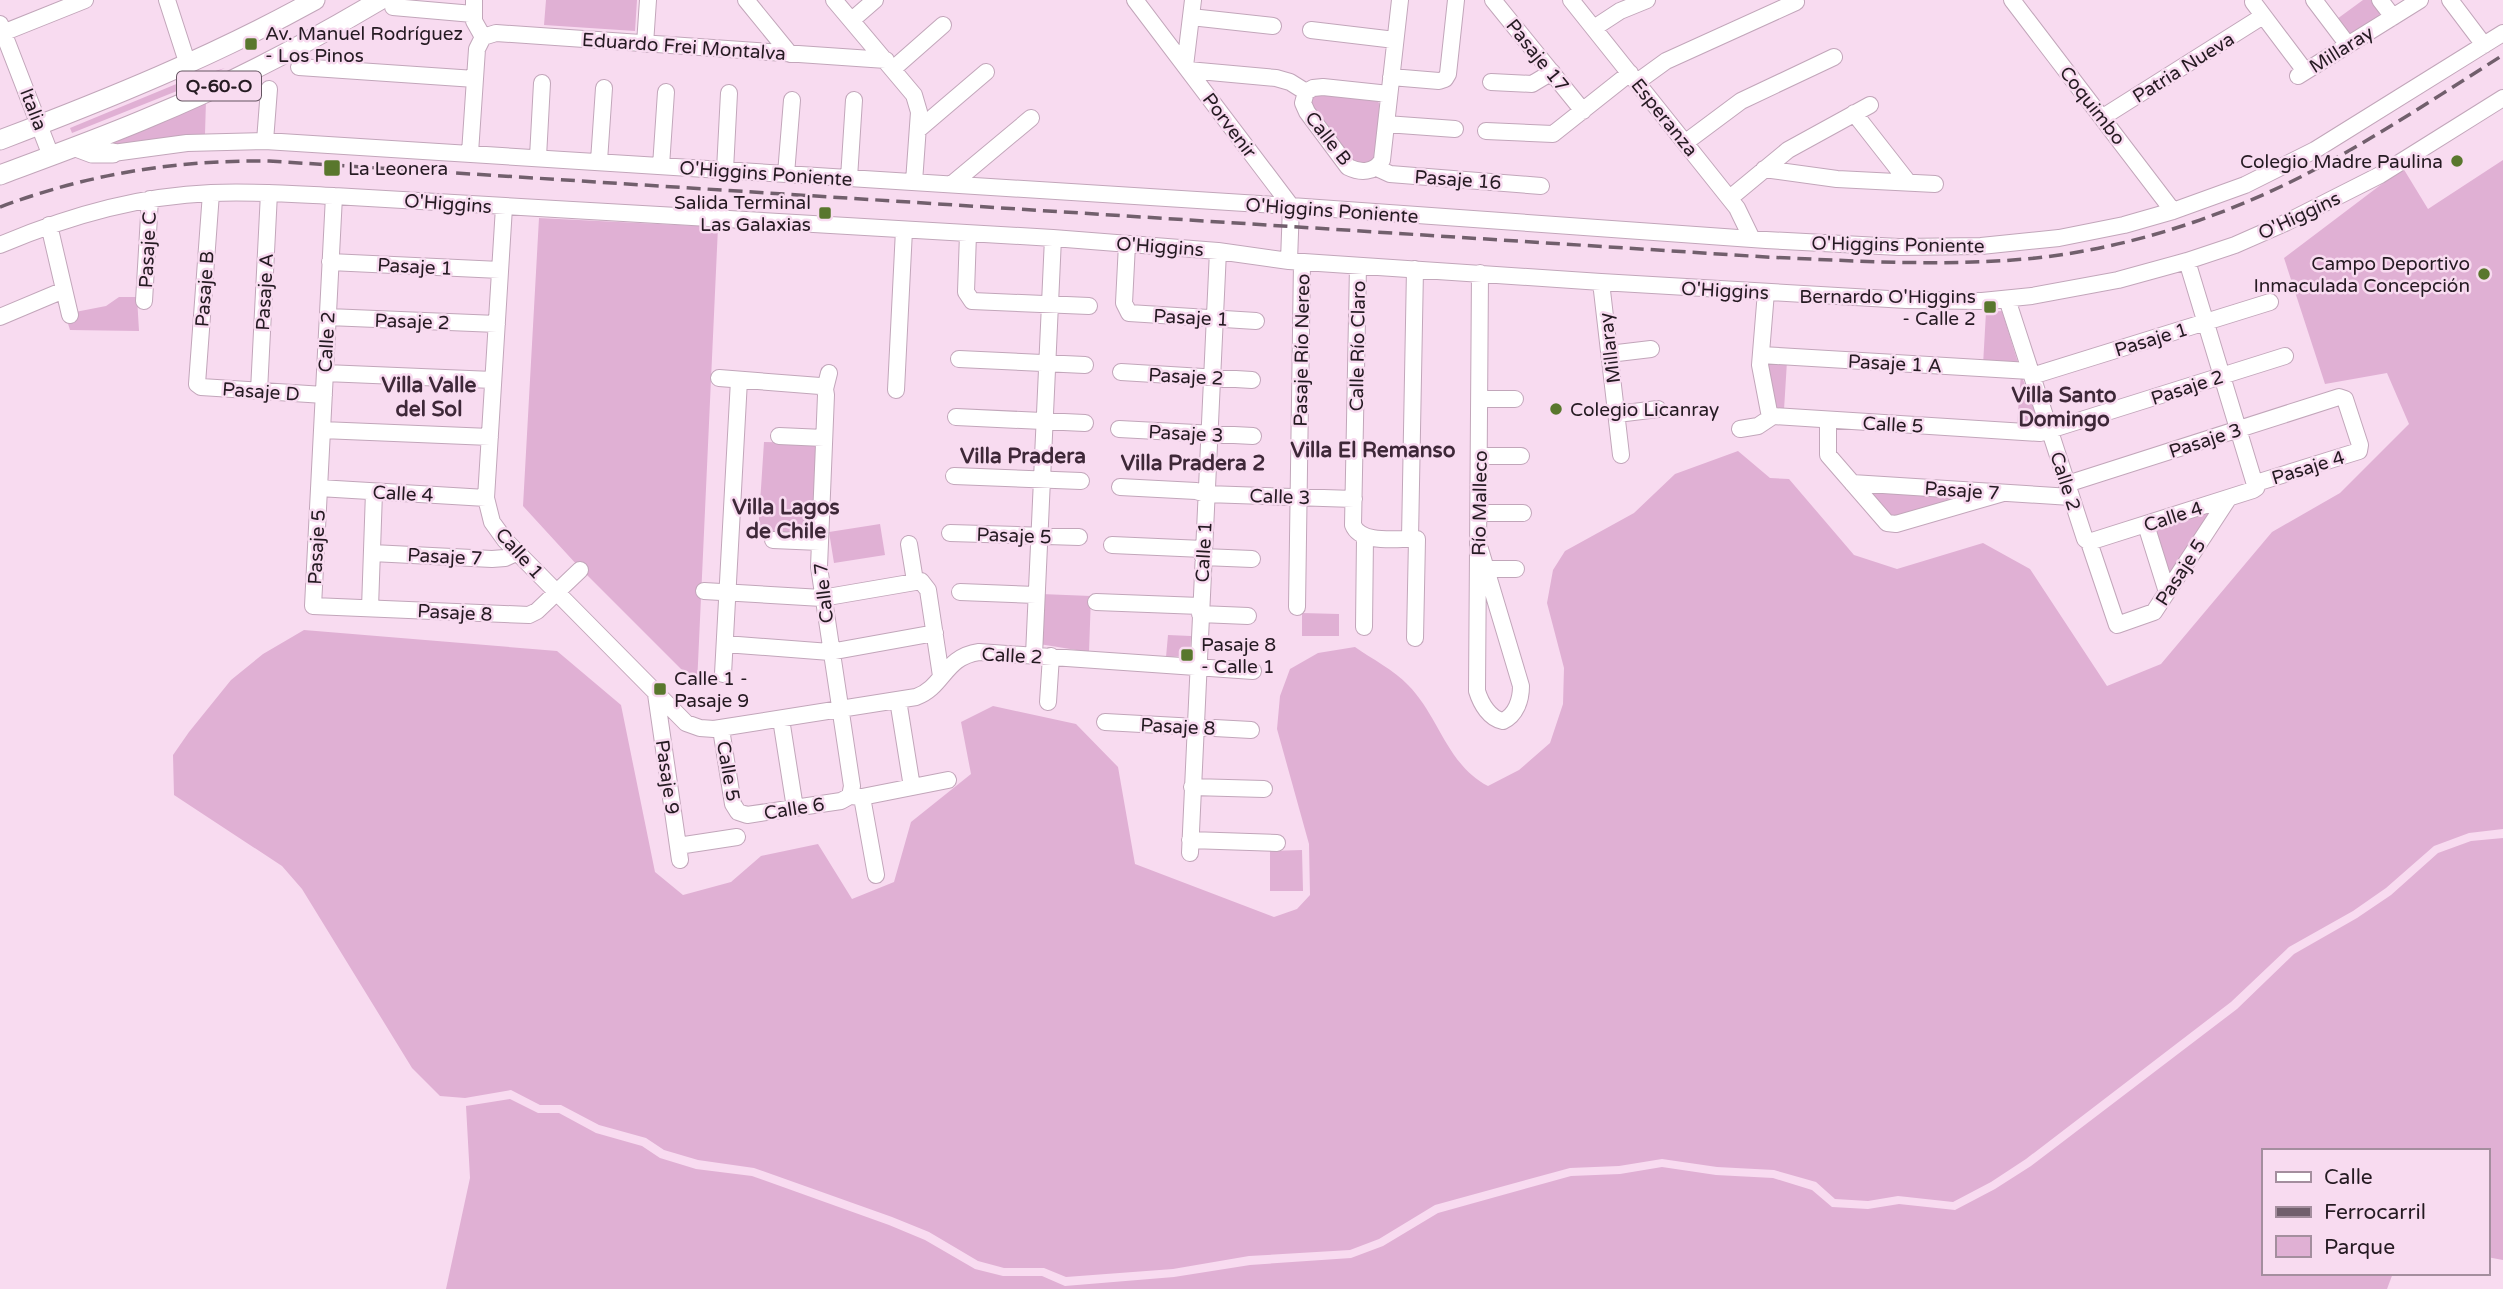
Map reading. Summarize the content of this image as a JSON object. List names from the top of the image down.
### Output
{
  "streets": {
    "main road": ["Q-60-O"],
    "street": [
      "Eduardo Frei Montalva",
      "Millaray",
      "Pasaje 17",
      "Patria Nueva",
      "Coquimbo",
      "Italia",
      "Esperanza",
      "Porvenir",
      "Calle B",
      "O'Higgins Poniente",
      "Pasaje 16",
      "O'Higgins",
      "Pasaje C",
      "Pasaje 1",
      "Pasaje B",
      "Pasaje A",
      "Pasaje 2",
      "Calle 2",
      "Calle Río Claro",
      "Pasaje Río Nereo",
      "Pasaje 1 A",
      "Pasaje D",
      "Calle 5",
      "Pasaje 3",
      "Pasaje 4",
      "Pasaje 7",
      "Calle 4",
      "Calle 3",
      "Río Malleco",
      "Pasaje 5",
      "Calle 1",
      "Calle 7",
      "Pasaje 8",
      "Pasaje 9",
      "Calle 6"
    ]
  },
  "crossings": [
    ["Millaray", "Patria Nueva"],
    ["Millaray", "O'Higgins"],
    ["Patria Nueva", "Coquimbo"],
    ["Q-60-O", "Italia"],
    ["Coquimbo", "O'Higgins Poniente"],
    ["Esperanza", "O'Higgins Poniente"],
    ["Porvenir", "O'Higgins Poniente"],
    ["Calle B", "Pasaje 16"],
    ["O'Higgins", "Pasaje C"],
    ["O'Higgins", "Pasaje 1"],
    ["O'Higgins", "Pasaje B"],
    ["O'Higgins", "Pasaje A"],
    ["O'Higgins", "Calle 2"],
    ["O'Higgins", "Calle Río Claro"],
    ["O'Higgins", "Pasaje Río Nereo"],
    ["O'Higgins", "Río Malleco"],
    ["O'Higgins", "Calle 1"],
    ["Pasaje 1", "Calle 2"],
    ["Pasaje 1", "Pasaje 1 A"],
    ["Pasaje 1", "Calle 1"],
    ["Pasaje B", "Pasaje D"],
    ["Pasaje A", "Pasaje D"],
    ["Pasaje 2", "Calle 2"],
    ["Pasaje 2", "Calle 5"],
    ["Pasaje 2", "Calle 1"],
    ["Calle 2", "Pasaje 1 A"],
    ["Calle 2", "Pasaje D"],
    ["Calle 2", "Calle 5"],
    ["Calle 2", "Pasaje 3"],
    ["Calle 2", "Pasaje 7"],
    ["Calle 2", "Calle 4"],
    ["Calle 2", "Pasaje 5"],
    ["Calle 2", "Calle 1"],
    ["Calle 2", "Calle 7"],
    ["Calle Río Claro", "Calle 3"],
    ["Pasaje Río Nereo", "Calle 3"],
    ["Calle 5", "Calle 1"],
    ["Calle 5", "Pasaje 9"],
    ["Calle 5", "Calle 6"],
    ["Pasaje 3", "Pasaje 4"],
    ["Pasaje 3", "Pasaje 7"],
    ["Pasaje 3", "Calle 1"],
    ["Pasaje 4", "Calle 4"],
    ["Pasaje 7", "Calle 1"],
    ["Calle 4", "Pasaje 5"],
    ["Calle 4", "Calle 1"],
    ["Calle 3", "Calle 1"],
    ["Pasaje 5", "Pasaje 8"],
    ["Calle 1", "Pasaje 8"],
    ["Calle 1", "Pasaje 9"],
    ["Calle 7", "Calle 6"]
  ],
  "districts": [
    "Villa Valle del Sol",
    "Villa Santo Domingo",
    "Villa El Remanso",
    "Villa Pradera",
    "Villa Pradera 2",
    "Villa Lagos de Chile"
  ],
  "places": {
    "transit": [
      "Av. Manuel Rodríguez - Los Pinos",
      "La Leonera",
      "Salida Terminal Las Galaxias",
      "Bernardo O'Higgins - Calle 2",
      "Pasaje 8 - Calle 1",
      "Calle 1 - Pasaje 9"
    ],
    "other": ["Colegio Madre Paulina", "Campo Deportivo Inmaculada Concepción", "Colegio Licanray"]
  },
  "legend": ["Calle", "Ferrocarril", "Parque"]
}
